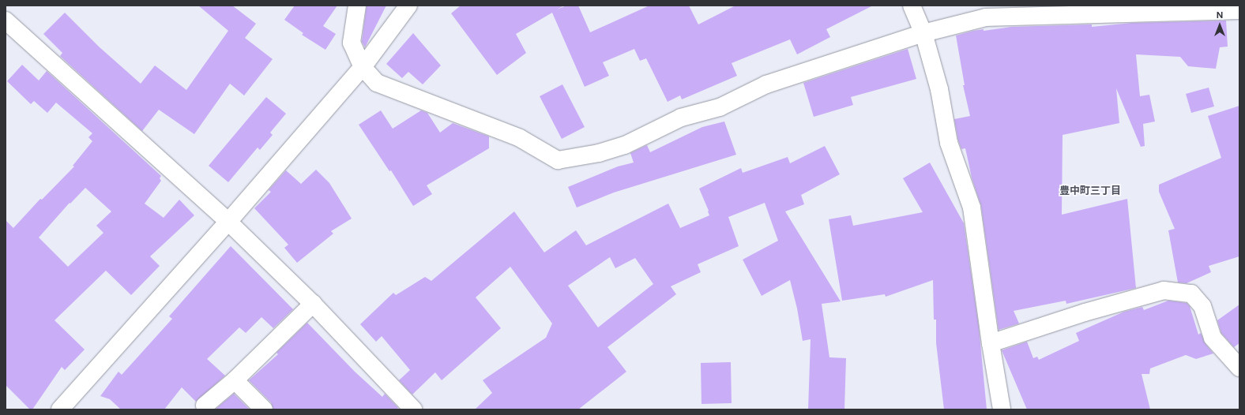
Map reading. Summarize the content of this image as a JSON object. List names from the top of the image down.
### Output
{
  "districts": ["豊中町三丁目"],
  "north": "top"
}
